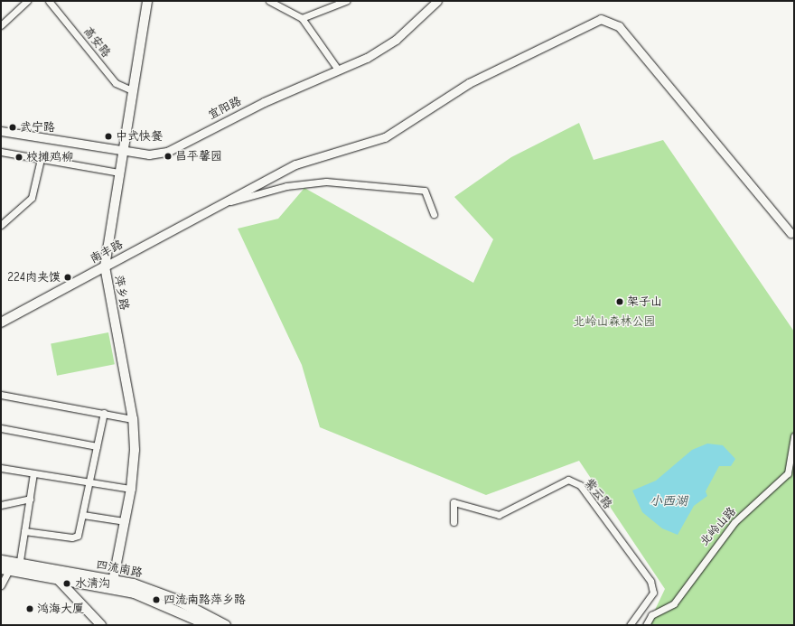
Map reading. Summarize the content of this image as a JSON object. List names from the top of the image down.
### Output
{
  "streets": {
    "main road": ["南丰路", "萍乡路", "四流南路"],
    "street": [
      "高安路",
      "宜阳路",
      "紫云路",
      "北岭山路"
    ]
  },
  "crossings": [
    ["高安路", "萍乡路"],
    ["宜阳路", "萍乡路"],
    ["南丰路", "萍乡路"],
    ["萍乡路", "四流南路"]
  ],
  "water": ["小西湖"],
  "parks": ["北岭山森林公园"],
  "places": [
    "武宁路",
    "中式快餐",
    "昌平馨园",
    "校摊鸡柳",
    "224肉夹馍",
    "架子山",
    "水清沟",
    "四流南路萍乡路",
    "鸿海大厦"
  ]
}
